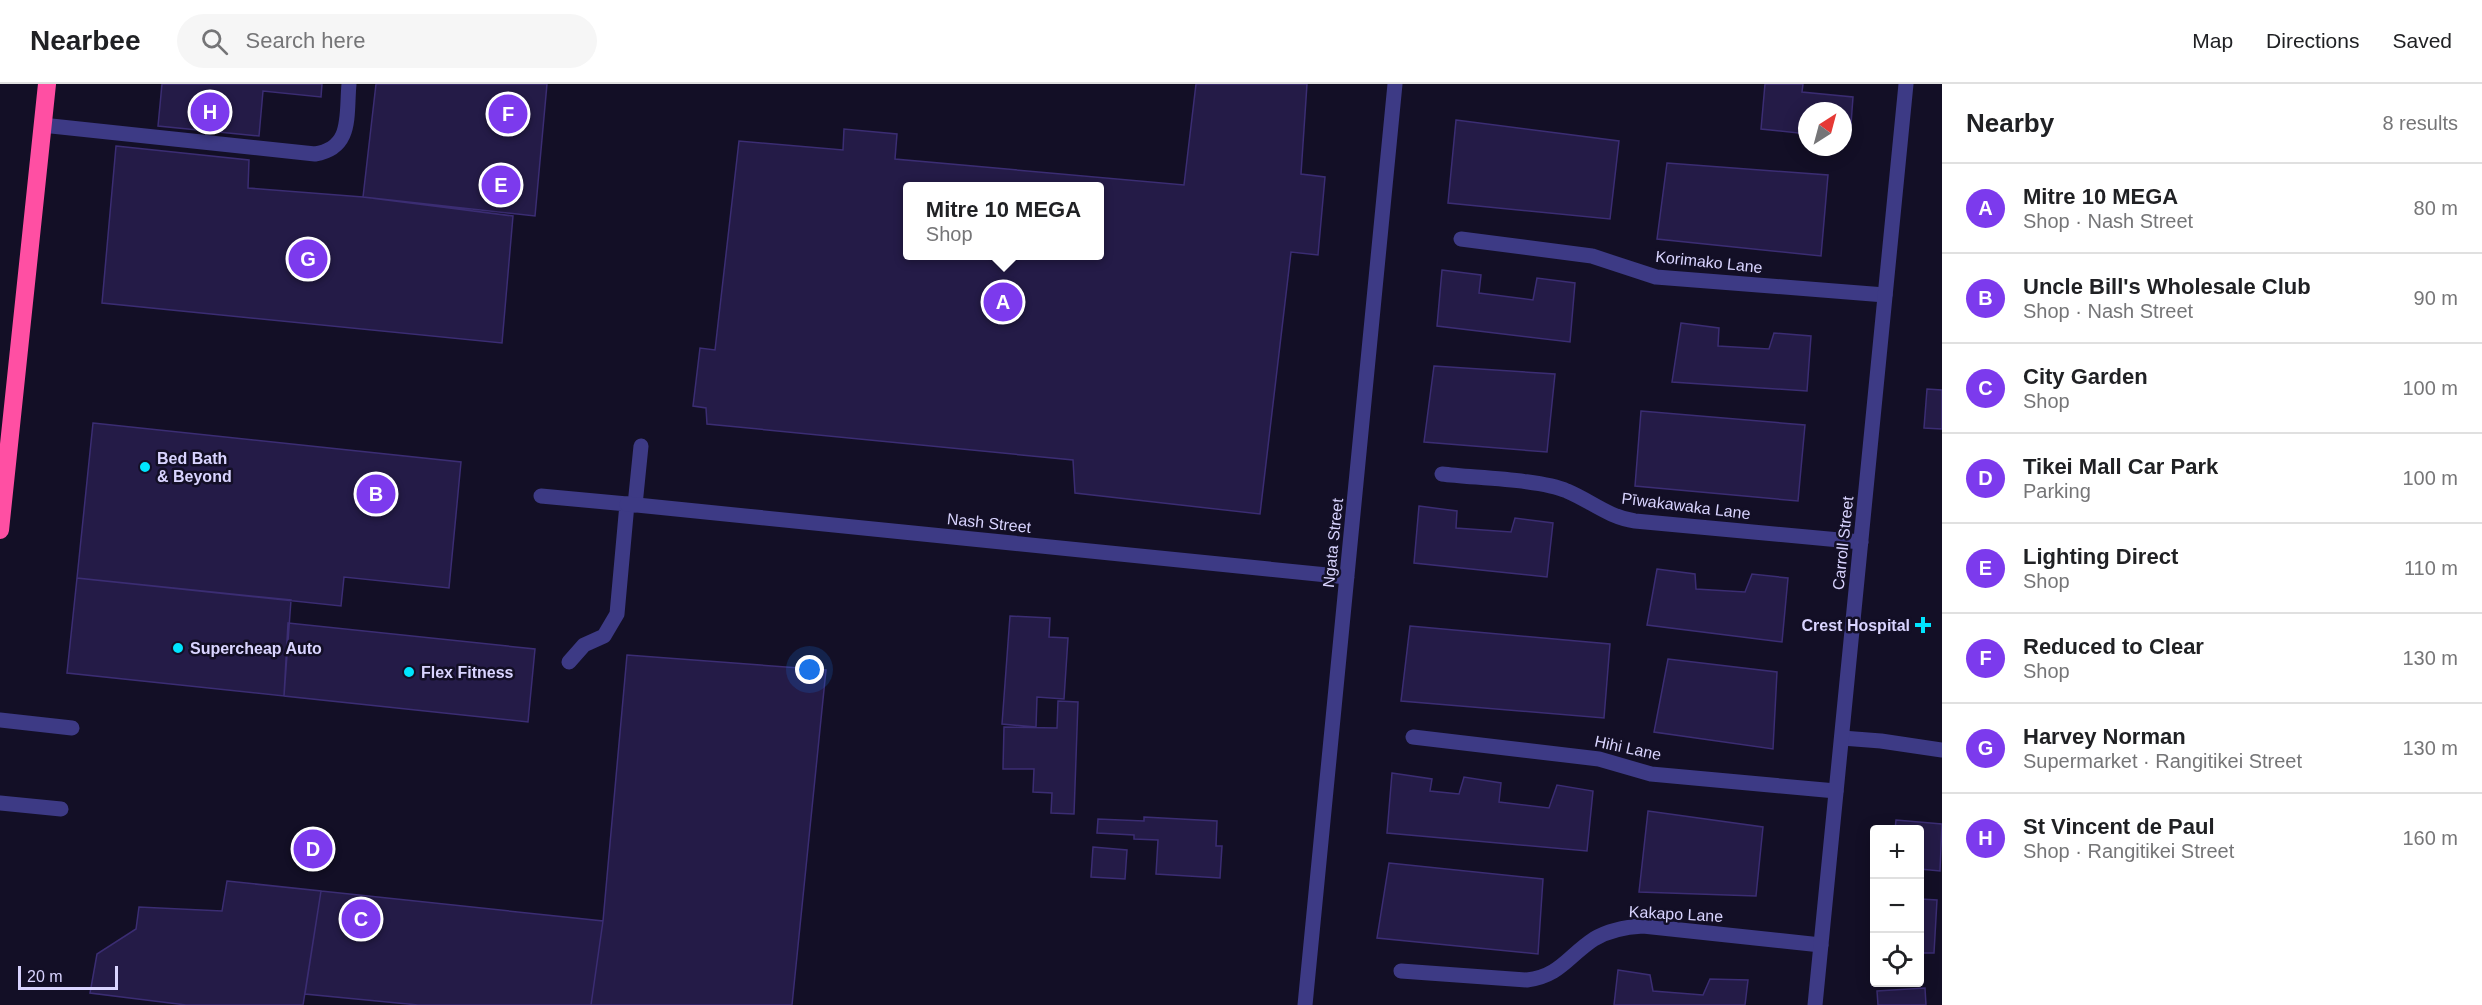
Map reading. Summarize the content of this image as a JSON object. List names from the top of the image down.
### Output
{
  "streets": {
    "street": [
      "Korimako Lane",
      "Pīwakawaka Lane",
      "Nash Street",
      "Ngata Street",
      "Carroll Street",
      "Hihi Lane",
      "Kakapo Lane"
    ]
  },
  "crossings": [
    ["Korimako Lane", "Carroll Street"],
    ["Pīwakawaka Lane", "Carroll Street"],
    ["Nash Street", "Ngata Street"],
    ["Carroll Street", "Hihi Lane"],
    ["Carroll Street", "Kakapo Lane"]
  ],
  "places": {
    "other": ["Bed Bath & Beyond", "Supercheap Auto", "Flex Fitness"],
    "health": ["Crest Hospital"]
  },
  "scale_bar": "20 m",
  "north": "top right",
  "page": {
    "header": "Nearbee",
    "search": "Search here",
    "nav": ["Map", "Directions", "Saved"],
    "heading": ["Nearby", "8 results"],
    "pins": [
      "H",
      "F",
      "E",
      "G",
      "A",
      "B",
      "D",
      "C"
    ],
    "list": [
      {
        "mark": "A",
        "name": "Mitre 10 MEGA",
        "note": "Shop · Nash Street",
        "value": "80 m"
      },
      {
        "mark": "B",
        "name": "Uncle Bill's Wholesale Club",
        "note": "Shop · Nash Street",
        "value": "90 m"
      },
      {
        "mark": "C",
        "name": "City Garden",
        "note": "Shop",
        "value": "100 m"
      },
      {
        "mark": "D",
        "name": "Tikei Mall Car Park",
        "note": "Parking",
        "value": "100 m"
      },
      {
        "mark": "E",
        "name": "Lighting Direct",
        "note": "Shop",
        "value": "110 m"
      },
      {
        "mark": "F",
        "name": "Reduced to Clear",
        "note": "Shop",
        "value": "130 m"
      },
      {
        "mark": "G",
        "name": "Harvey Norman",
        "note": "Supermarket · Rangitikei Street",
        "value": "130 m"
      },
      {
        "mark": "H",
        "name": "St Vincent de Paul",
        "note": "Shop · Rangitikei Street",
        "value": "160 m"
      }
    ],
    "popup": ["Mitre 10 MEGA", "Shop"],
    "map_buttons": ["+", "−"],
    "scale": "20 m"
  }
}
